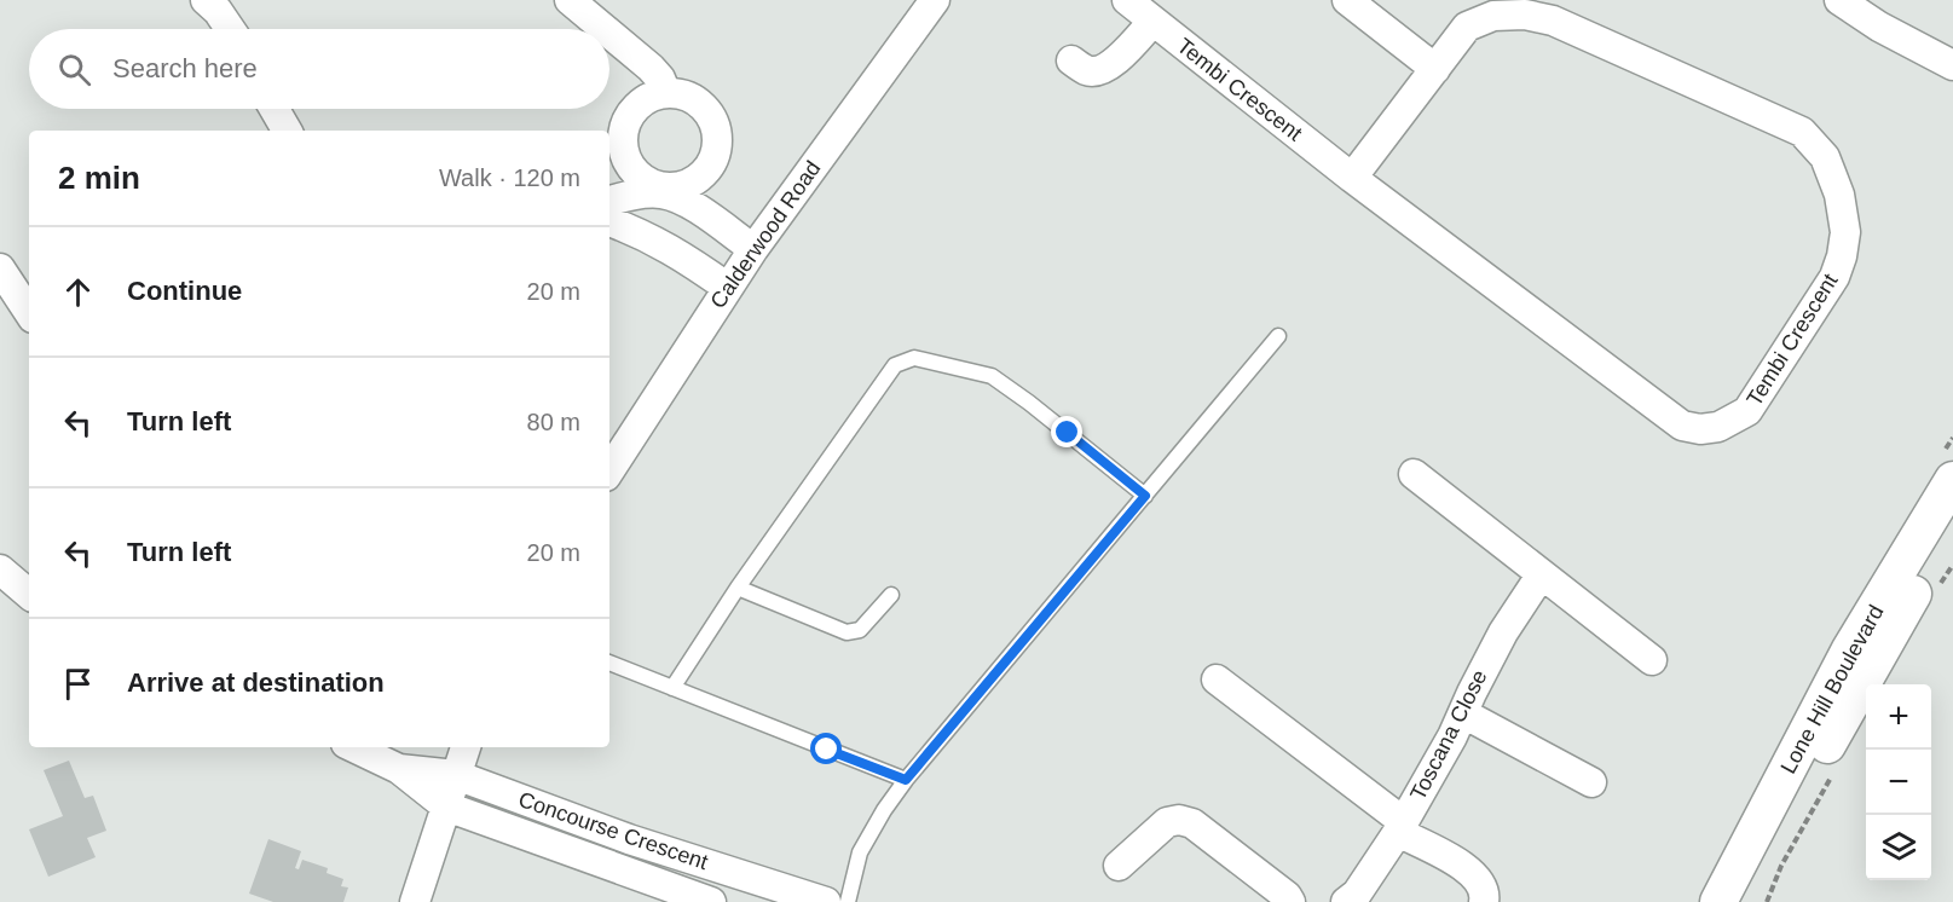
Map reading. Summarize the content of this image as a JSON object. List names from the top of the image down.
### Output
{
  "streets": {
    "street": [
      "Tembi Crescent",
      "Calderwood Road",
      "Lone Hill Boulevard",
      "Toscana Close",
      "Concourse Crescent"
    ]
  },
  "page": {
    "search": "Search here",
    "heading": ["2 min", "Walk · 120 m"],
    "list": [
      ["Continue", "20 m"],
      ["Turn left", "80 m"],
      ["Turn left", "20 m"],
      "Arrive at destination"
    ],
    "map_buttons": ["+", "−"]
  }
}
